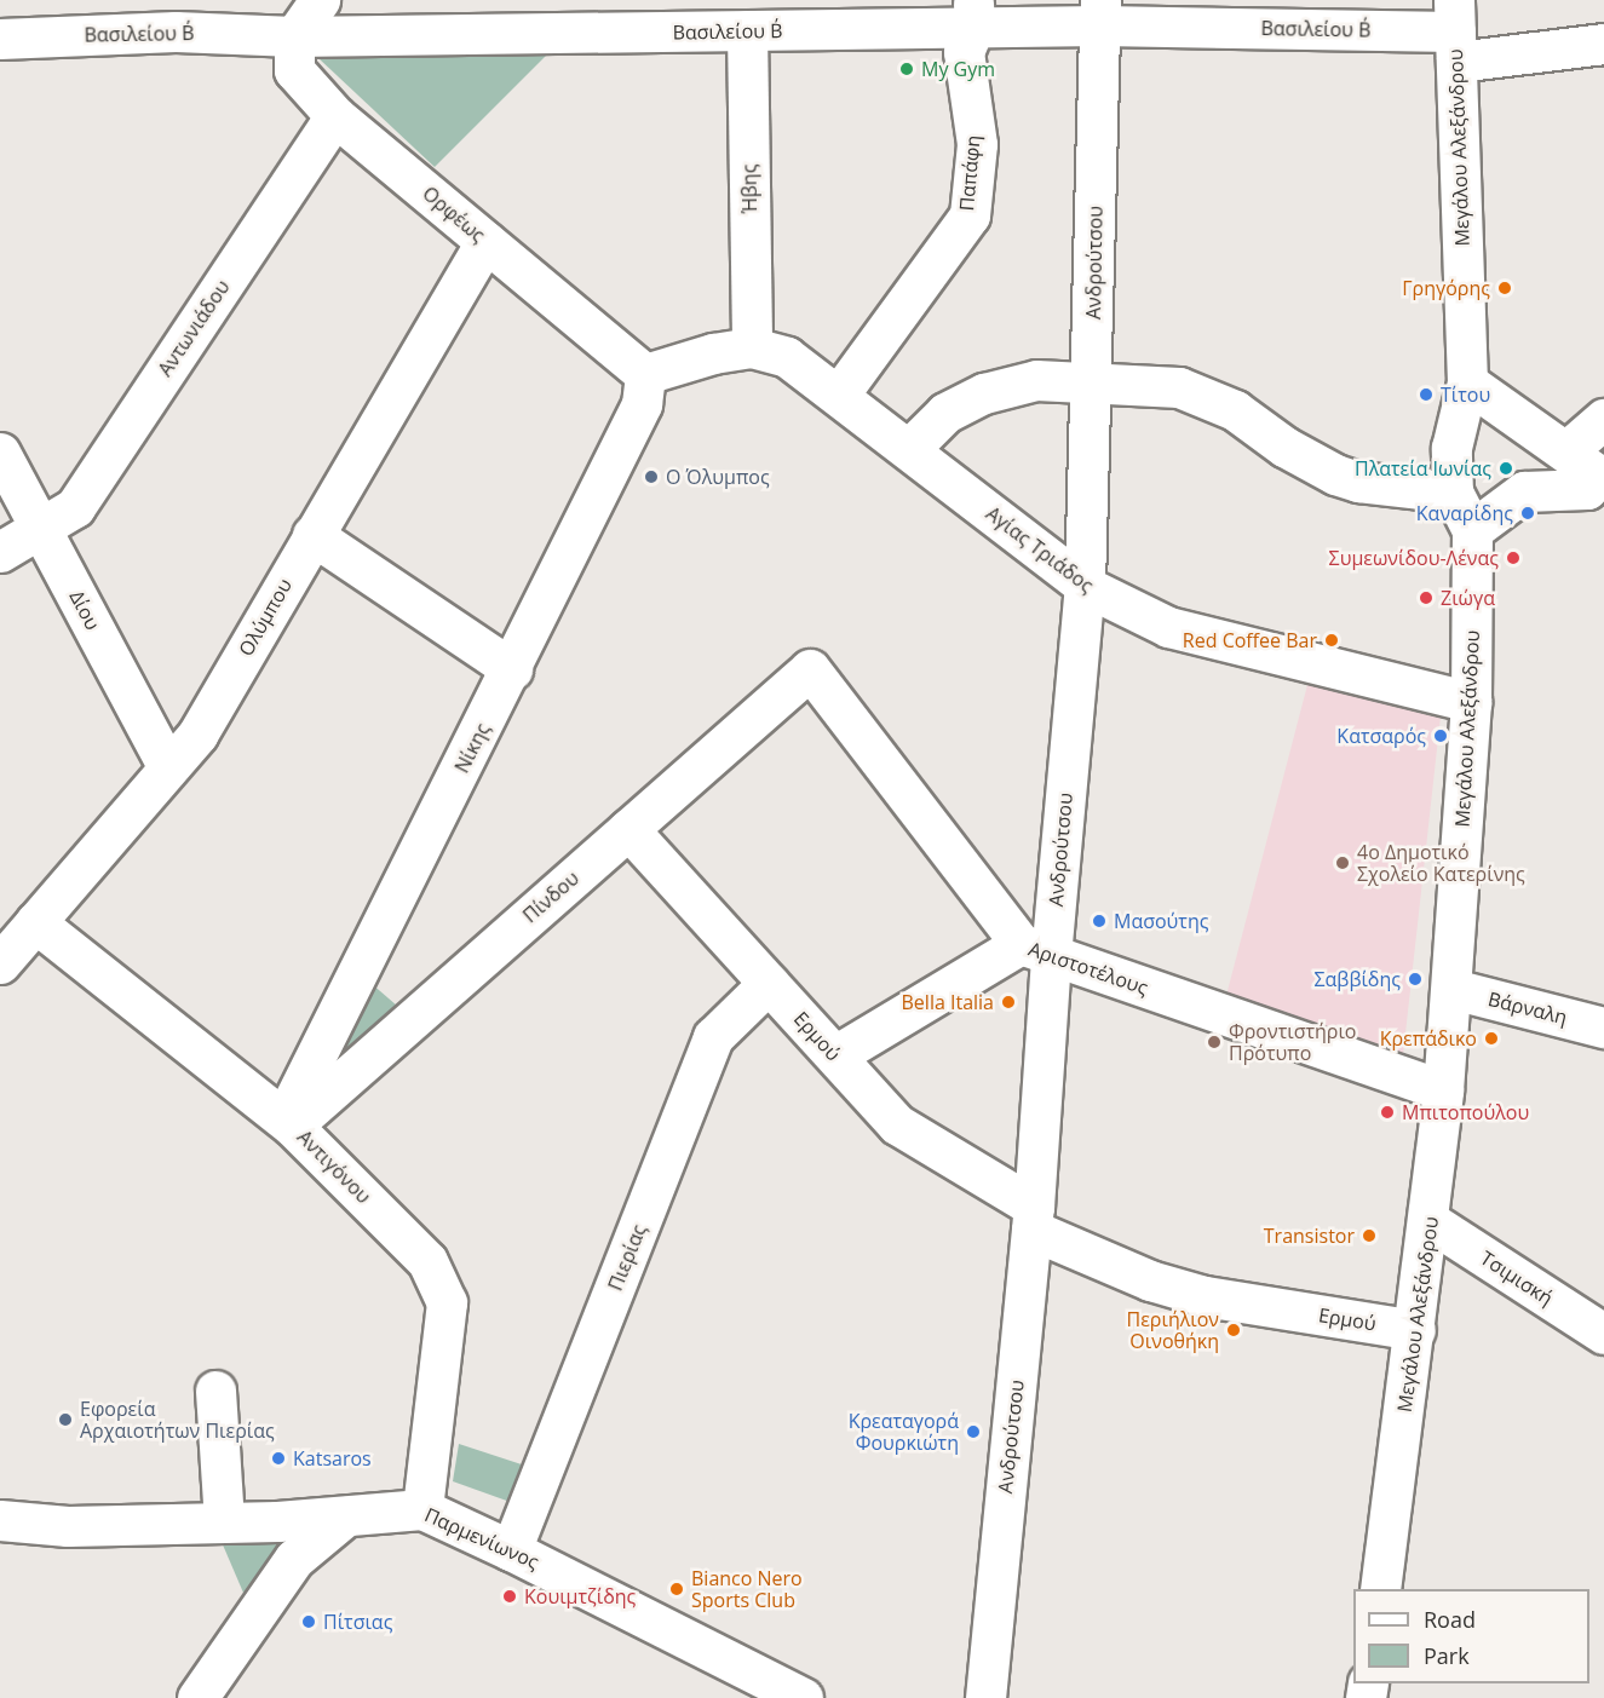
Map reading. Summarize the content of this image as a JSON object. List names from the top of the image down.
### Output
{
  "streets": {
    "street": [
      "Βασιλείου Β΄",
      "Μεγάλου Αλεξάνδρου",
      "Παπάφη",
      "Ήβης",
      "Ορφέως",
      "Ανδρούτσου",
      "Αντωνιάδου",
      "Αγίας Τριάδος",
      "Δίου",
      "Ολύμπου",
      "Νίκης",
      "Πίνδου",
      "Αριστοτέλους",
      "Βάρναλη",
      "Ερμού",
      "Αντιγόνου",
      "Πιερίας",
      "Τσιμισκή",
      "Παρμενίωνος"
    ]
  },
  "crossings": [
    ["Βασιλείου Β΄", "Μεγάλου Αλεξάνδρου"],
    ["Βασιλείου Β΄", "Παπάφη"],
    ["Βασιλείου Β΄", "Ήβης"],
    ["Βασιλείου Β΄", "Ορφέως"],
    ["Βασιλείου Β΄", "Ανδρούτσου"],
    ["Μεγάλου Αλεξάνδρου", "Αγίας Τριάδος"],
    ["Μεγάλου Αλεξάνδρου", "Αριστοτέλους"],
    ["Μεγάλου Αλεξάνδρου", "Βάρναλη"],
    ["Μεγάλου Αλεξάνδρου", "Ερμού"],
    ["Μεγάλου Αλεξάνδρου", "Τσιμισκή"],
    ["Παπάφη", "Αγίας Τριάδος"],
    ["Ήβης", "Αγίας Τριάδος"],
    ["Ορφέως", "Αντωνιάδου"],
    ["Ορφέως", "Αγίας Τριάδος"],
    ["Ορφέως", "Ολύμπου"],
    ["Ορφέως", "Νίκης"],
    ["Ανδρούτσου", "Αγίας Τριάδος"],
    ["Ανδρούτσου", "Αριστοτέλους"],
    ["Ανδρούτσου", "Ερμού"],
    ["Αντωνιάδου", "Δίου"],
    ["Αγίας Τριάδος", "Νίκης"],
    ["Δίου", "Ολύμπου"],
    ["Ολύμπου", "Αντιγόνου"],
    ["Νίκης", "Πίνδου"],
    ["Νίκης", "Αντιγόνου"],
    ["Πίνδου", "Αριστοτέλους"],
    ["Πίνδου", "Ερμού"],
    ["Πίνδου", "Αντιγόνου"],
    ["Ερμού", "Πιερίας"],
    ["Αντιγόνου", "Παρμενίωνος"],
    ["Πιερίας", "Παρμενίωνος"]
  ],
  "places": [
    "My Gym",
    "Γρηγόρης",
    "Τίτου",
    "Πλατεία Ιωνίας",
    "Ο Όλυμπος",
    "Καναρίδης",
    "Συμεωνίδου-Λένας",
    "Ζιώγα",
    "Red Coffee Bar",
    "Κατσαρός",
    "4ο Δημοτικό Σχολείο Κατερίνης",
    "Μασούτης",
    "Σαββίδης",
    "Bella Italia",
    "Κρεπάδικο",
    "Φροντιστήριο Πρότυπο",
    "Μπιτοπούλου",
    "Transistor",
    "Περιήλιον Οινοθήκη",
    "Εφορεία Αρχαιοτήτων Πιερίας",
    "Κρεαταγορά Φουρκιώτη",
    "Katsaros",
    "Bianco Nero Sports Club",
    "Κουιμτζίδης",
    "Πίτσιας"
  ],
  "legend": ["Road", "Park"]
}
